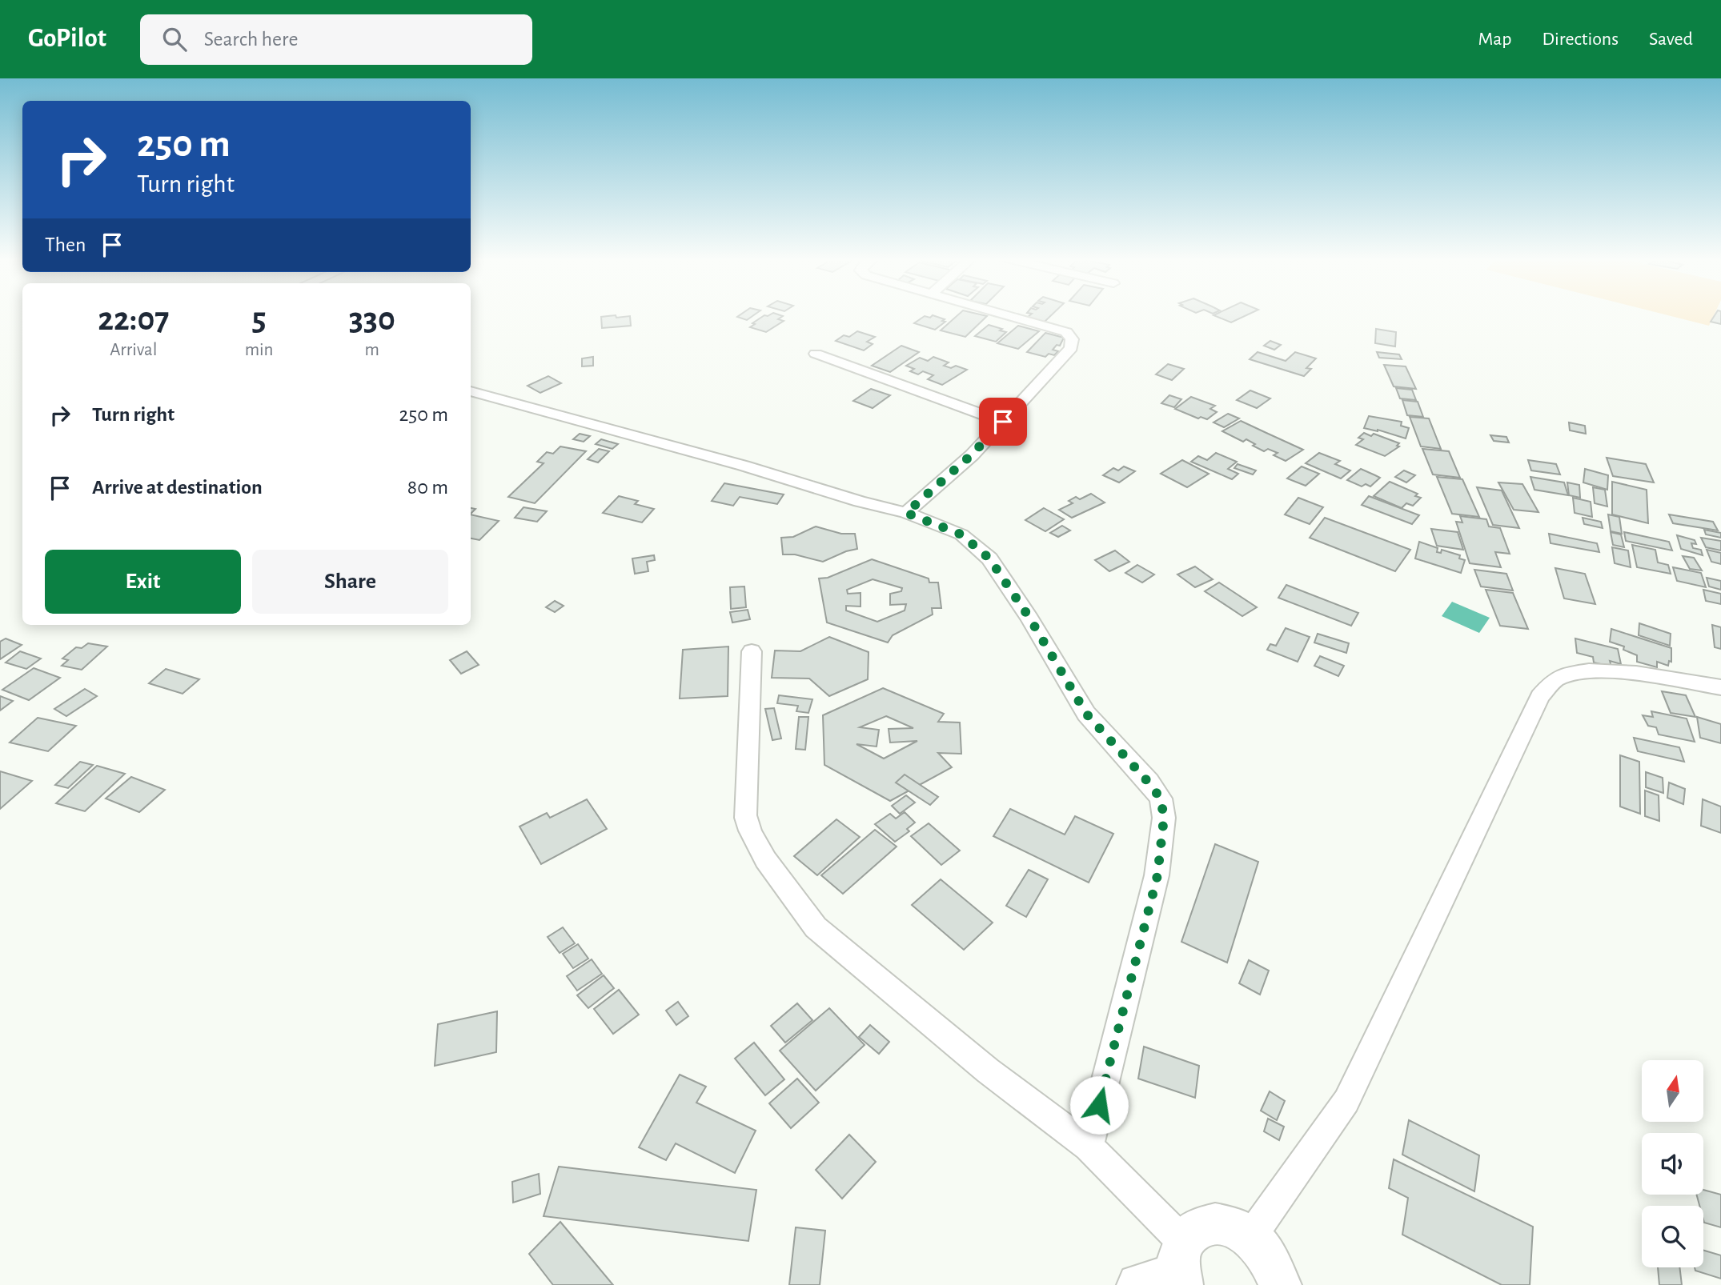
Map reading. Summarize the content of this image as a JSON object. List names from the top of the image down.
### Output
{
  "north": "top",
  "page": {
    "header": "GoPilot",
    "search": "Search here",
    "nav": ["Map", "Directions", "Saved"],
    "turn": ["250 m", "Turn right"],
    "then": "Then",
    "eta": [
      "22:07",
      "Arrival",
      "5",
      "min",
      "330",
      "m"
    ],
    "list": [
      {
        "name": "Turn right",
        "value": "250 m"
      },
      {
        "name": "Arrive at destination",
        "value": "80 m"
      }
    ],
    "buttons": ["Exit", "Share"]
  }
}
